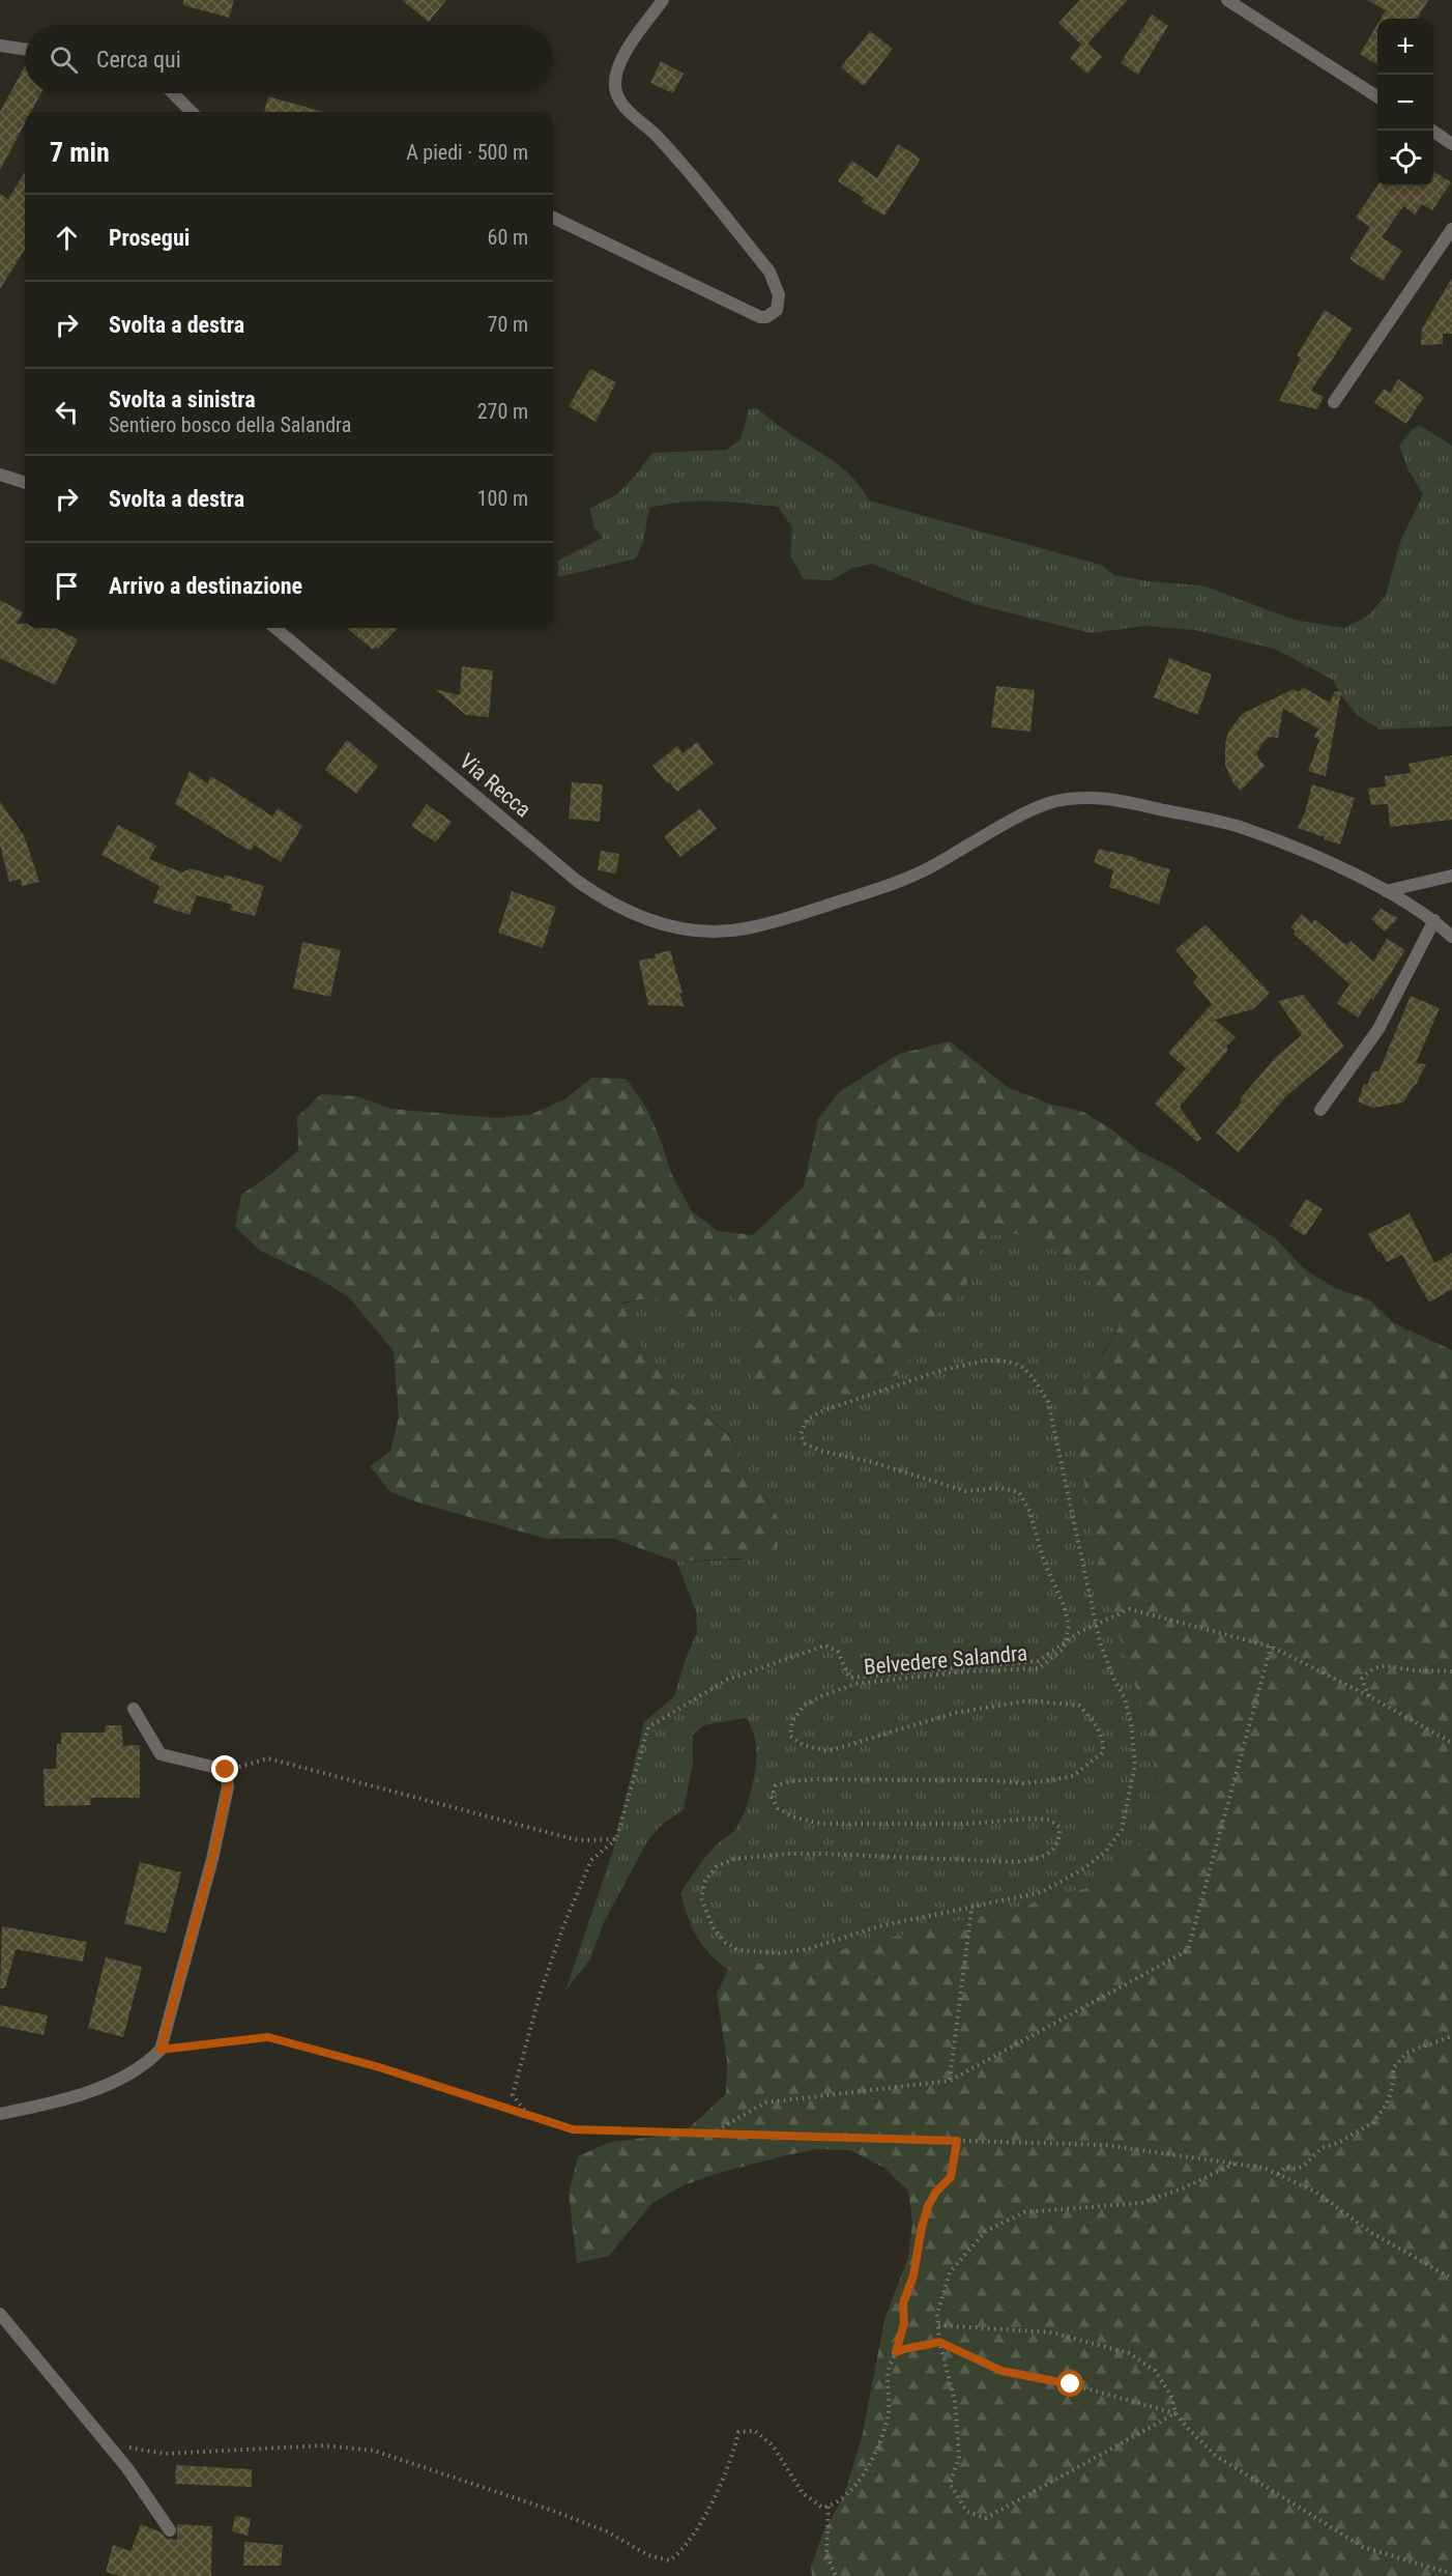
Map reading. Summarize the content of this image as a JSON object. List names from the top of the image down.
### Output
{
  "streets": {
    "street": ["Via Recca"],
    "path": ["Belvedere Salandra"]
  },
  "page": {
    "map_buttons": ["+", "−"],
    "search": "Cerca qui",
    "heading": ["7 min", "A piedi · 500 m"],
    "list": [
      ["Prosegui", "60 m"],
      ["Svolta a destra", "70 m"],
      ["Svolta a sinistra", "Sentiero bosco della Salandra", "270 m"],
      ["Svolta a destra", "100 m"],
      "Arrivo a destinazione"
    ]
  }
}
